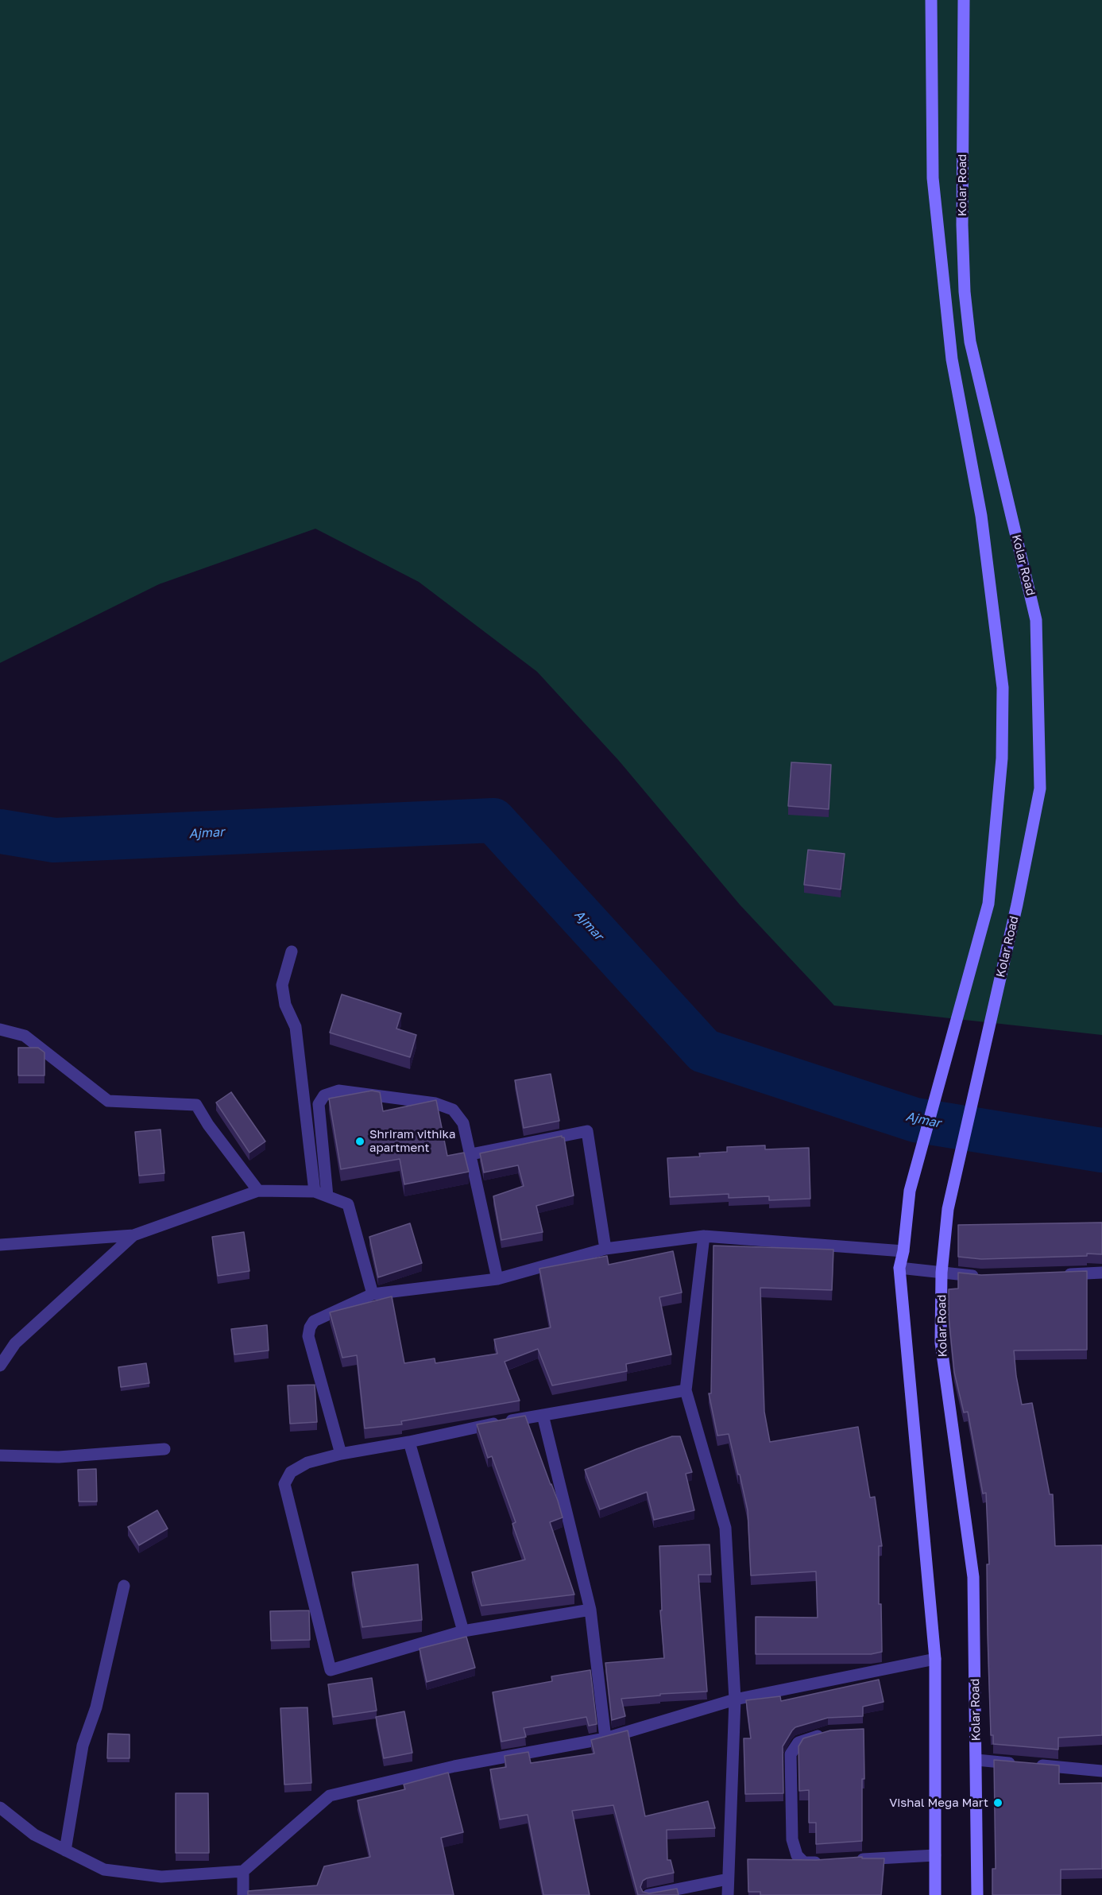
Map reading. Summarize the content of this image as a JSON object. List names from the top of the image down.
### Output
{
  "streets": {
    "main road": ["Kolar Road"]
  },
  "water": ["Ajmar"],
  "places": ["Shriram vithika apartment", "Vishal Mega Mart"]
}
